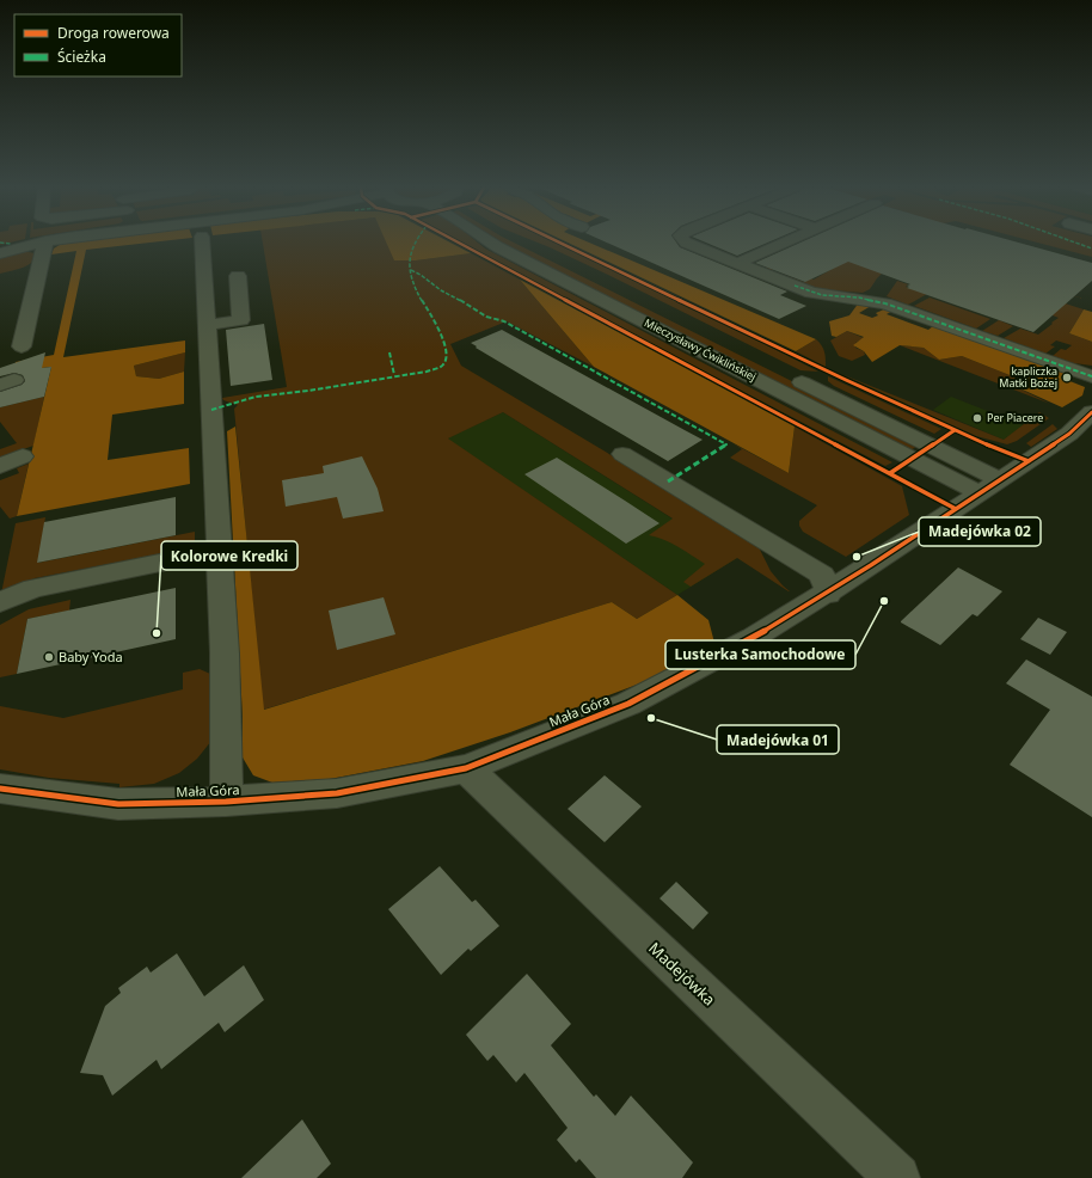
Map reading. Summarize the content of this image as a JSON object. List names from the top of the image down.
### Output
{
  "streets": {
    "street": ["Mieczysławy Ćwiklińskiej", "Mała Góra", "Madejówka"]
  },
  "crossings": [
    ["Mieczysławy Ćwiklińskiej", "Mała Góra"],
    ["Mała Góra", "Madejówka"]
  ],
  "places": [
    "kapliczka Matki Bożej",
    "Per Piacere",
    "Madejówka 02",
    "Lusterka Samochodowe",
    "Kolorowe Kredki",
    "Baby Yoda",
    "Madejówka 01"
  ],
  "legend": ["Droga rowerowa", "Ścieżka"]
}
